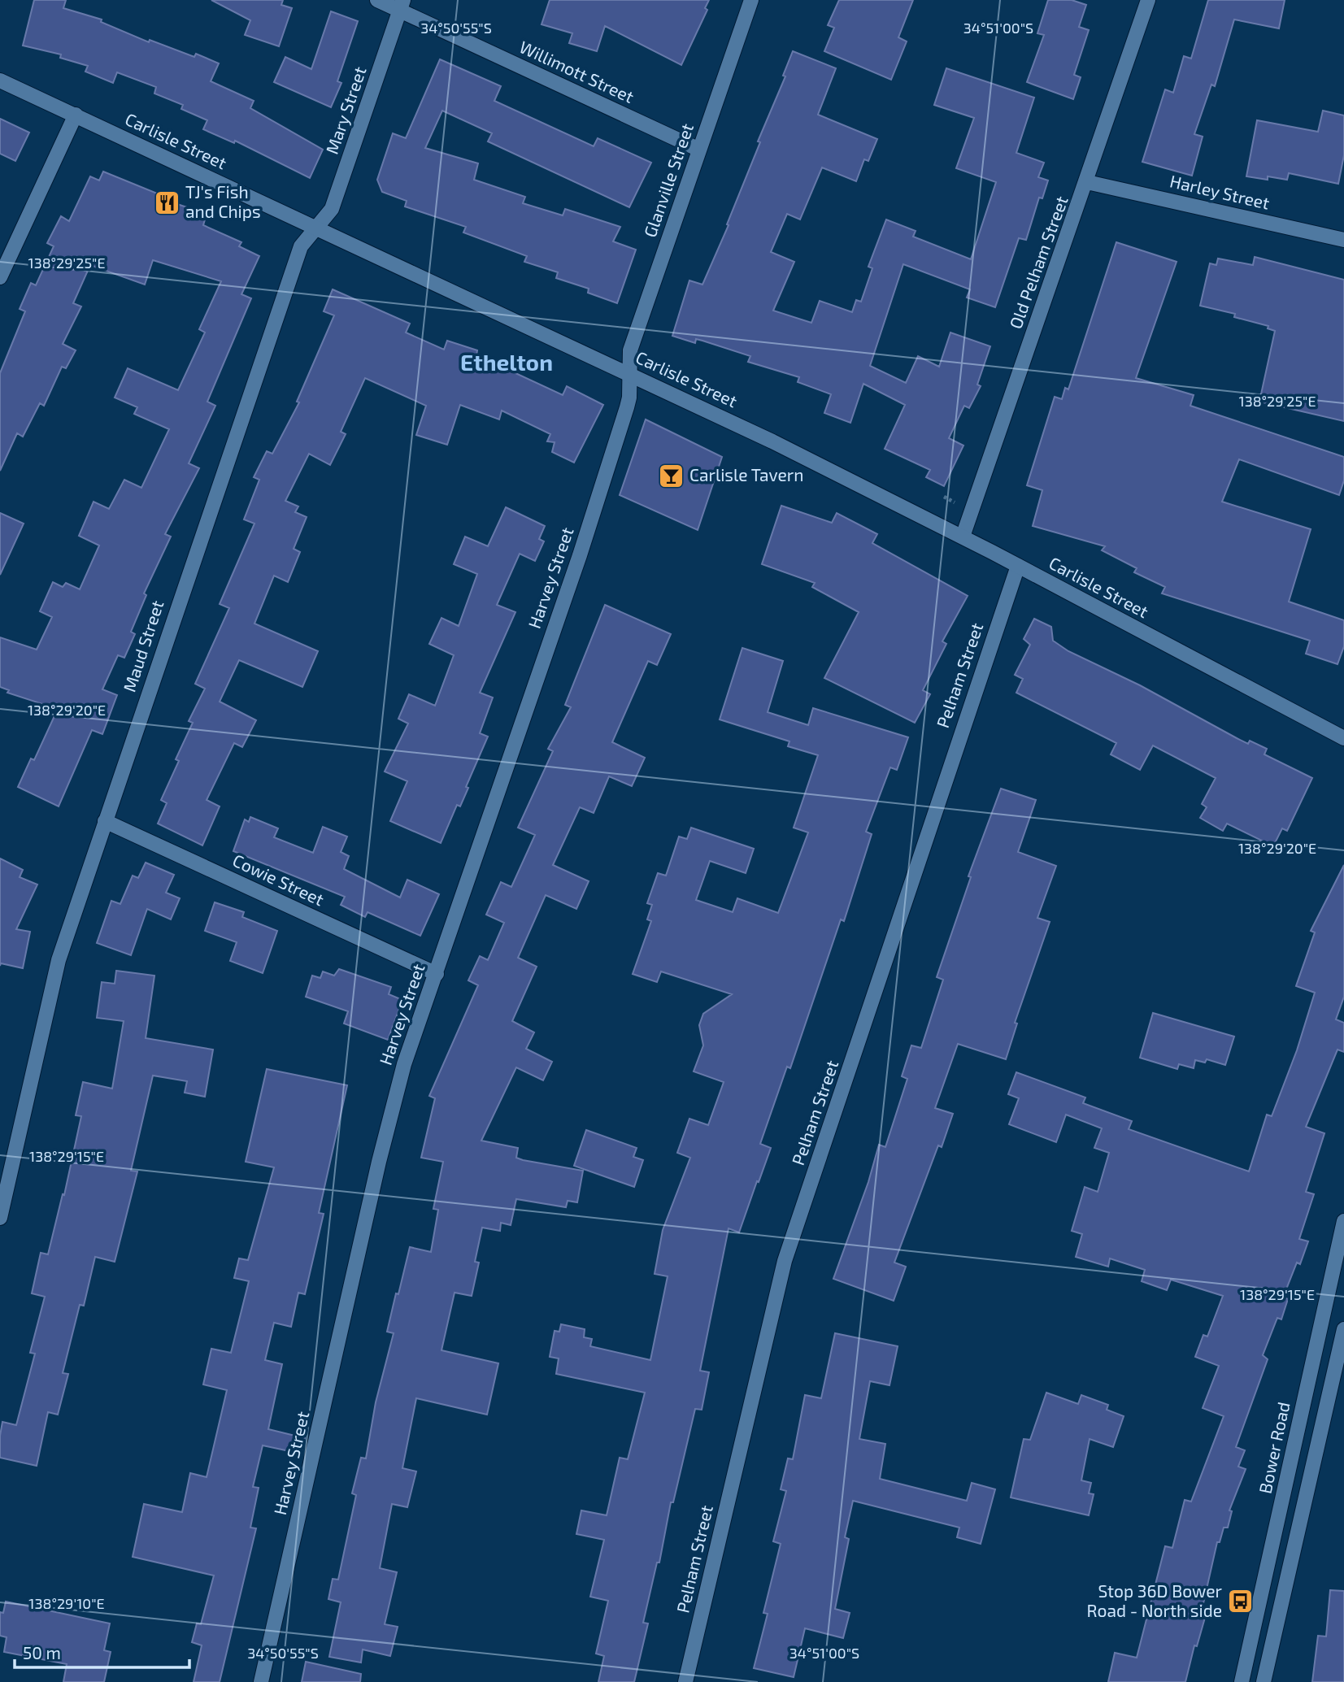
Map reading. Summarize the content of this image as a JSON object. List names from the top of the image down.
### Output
{
  "streets": {
    "street": [
      "Willimott Street",
      "Mary Street",
      "Carlisle Street",
      "Glanville Street",
      "Harley Street",
      "Old Pelham Street",
      "Harvey Street",
      "Maud Street",
      "Pelham Street",
      "Cowie Street",
      "Bower Road"
    ]
  },
  "crossings": [
    ["Willimott Street", "Mary Street"],
    ["Willimott Street", "Glanville Street"],
    ["Mary Street", "Carlisle Street"],
    ["Mary Street", "Maud Street"],
    ["Carlisle Street", "Glanville Street"],
    ["Carlisle Street", "Old Pelham Street"],
    ["Carlisle Street", "Harvey Street"],
    ["Carlisle Street", "Maud Street"],
    ["Carlisle Street", "Pelham Street"],
    ["Glanville Street", "Harvey Street"],
    ["Harley Street", "Old Pelham Street"],
    ["Harvey Street", "Cowie Street"],
    ["Maud Street", "Cowie Street"]
  ],
  "districts": ["Ethelton"],
  "places": {
    "restaurant": ["TJ's Fish and Chips"],
    "bar": ["Carlisle Tavern"],
    "bus stop": ["Stop 36D Bower Road - North side"]
  },
  "scale_bar": "50 m",
  "coordinates": [
    "34°50'55\"S",
    "34°51'00\"S",
    "138°29'25\"E",
    "138°29'20\"E",
    "138°29'15\"E",
    "138°29'10\"E"
  ]
}
